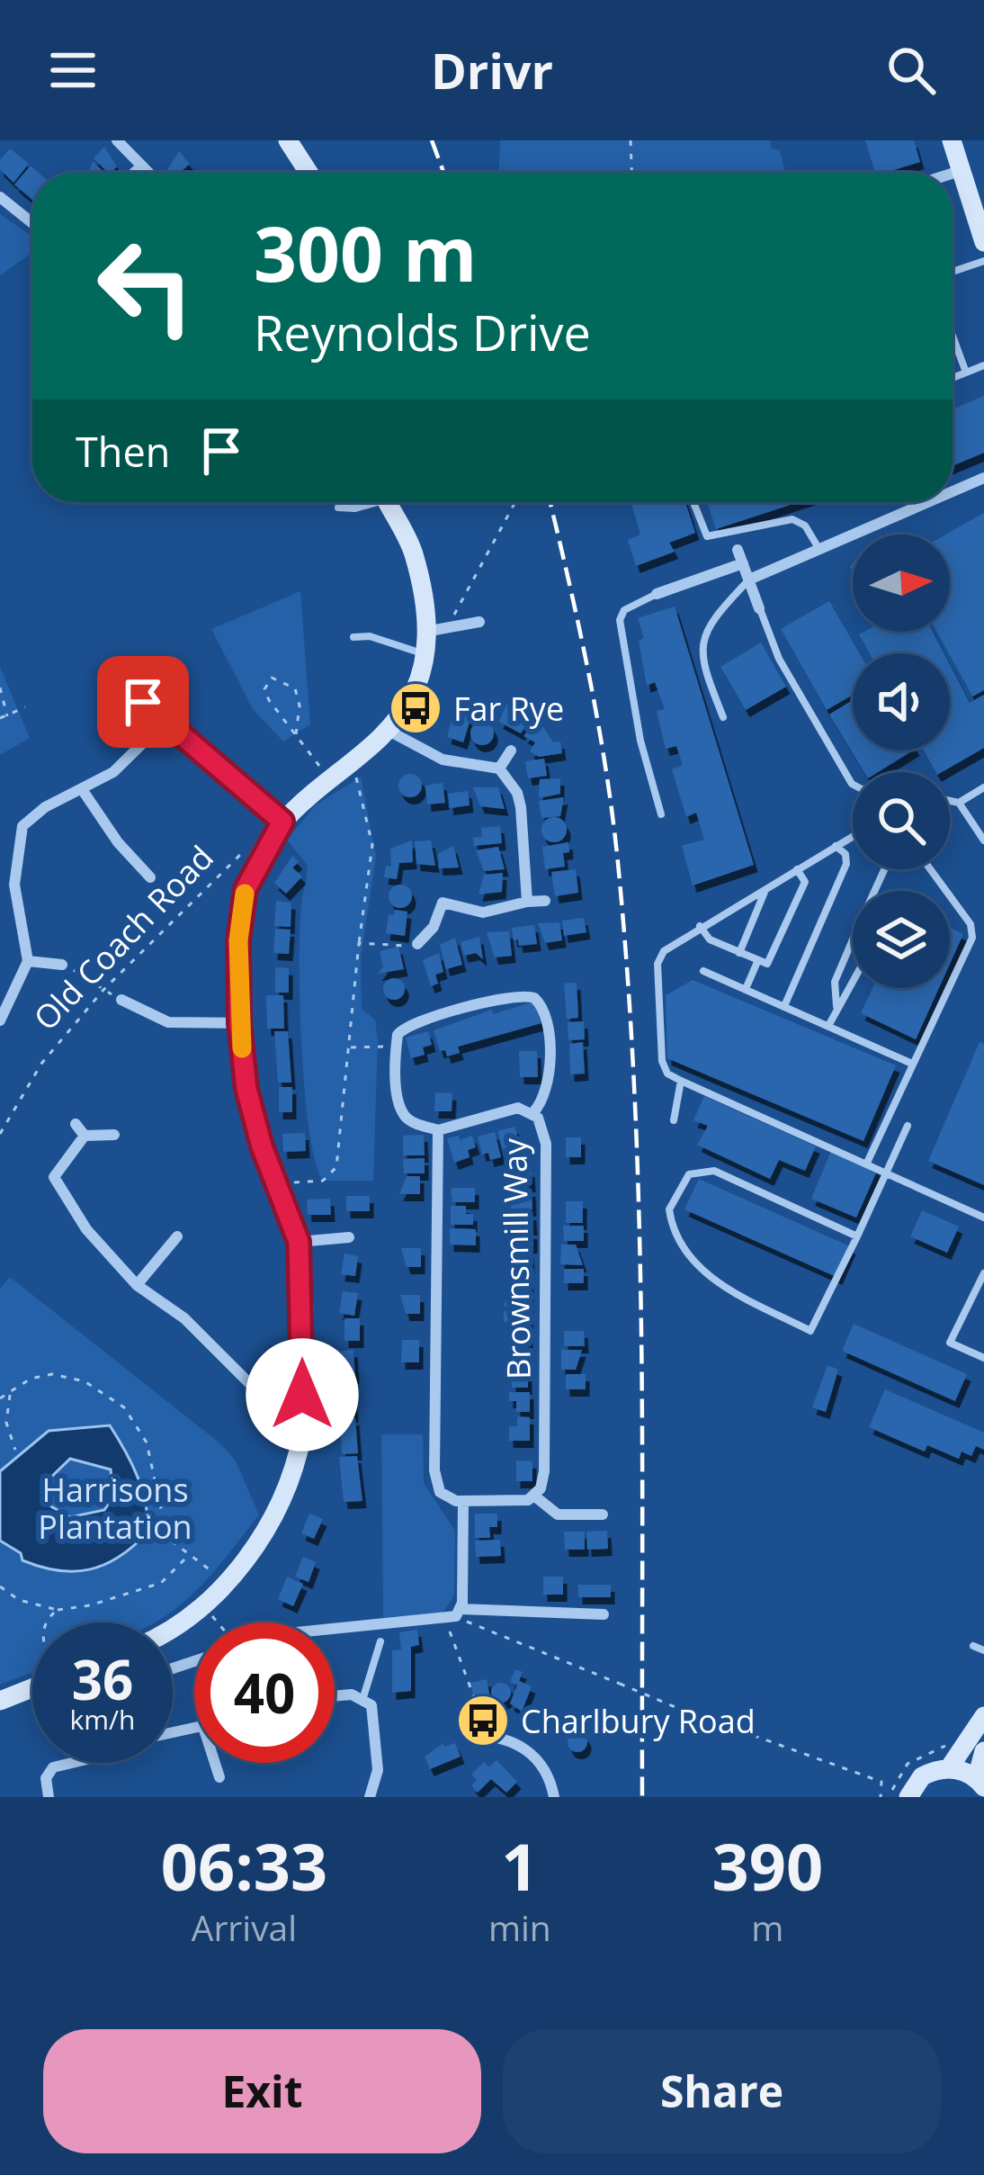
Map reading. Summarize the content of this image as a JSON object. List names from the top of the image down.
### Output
{
  "streets": {
    "street": ["Brownsmill Way"],
    "path": ["Old Coach Road"]
  },
  "parks": ["Harrisons Plantation"],
  "places": {
    "bus stop": ["Far Rye", "Charlbury Road"]
  },
  "north": "right",
  "page": {
    "header": "Drivr",
    "turn": ["300 m", "Reynolds Drive"],
    "then": "Then",
    "speed": "36 km/h",
    "limit": "40",
    "eta": [
      "06:33",
      "Arrival",
      "1",
      "min",
      "390",
      "m"
    ],
    "buttons": ["Exit", "Share"]
  }
}
